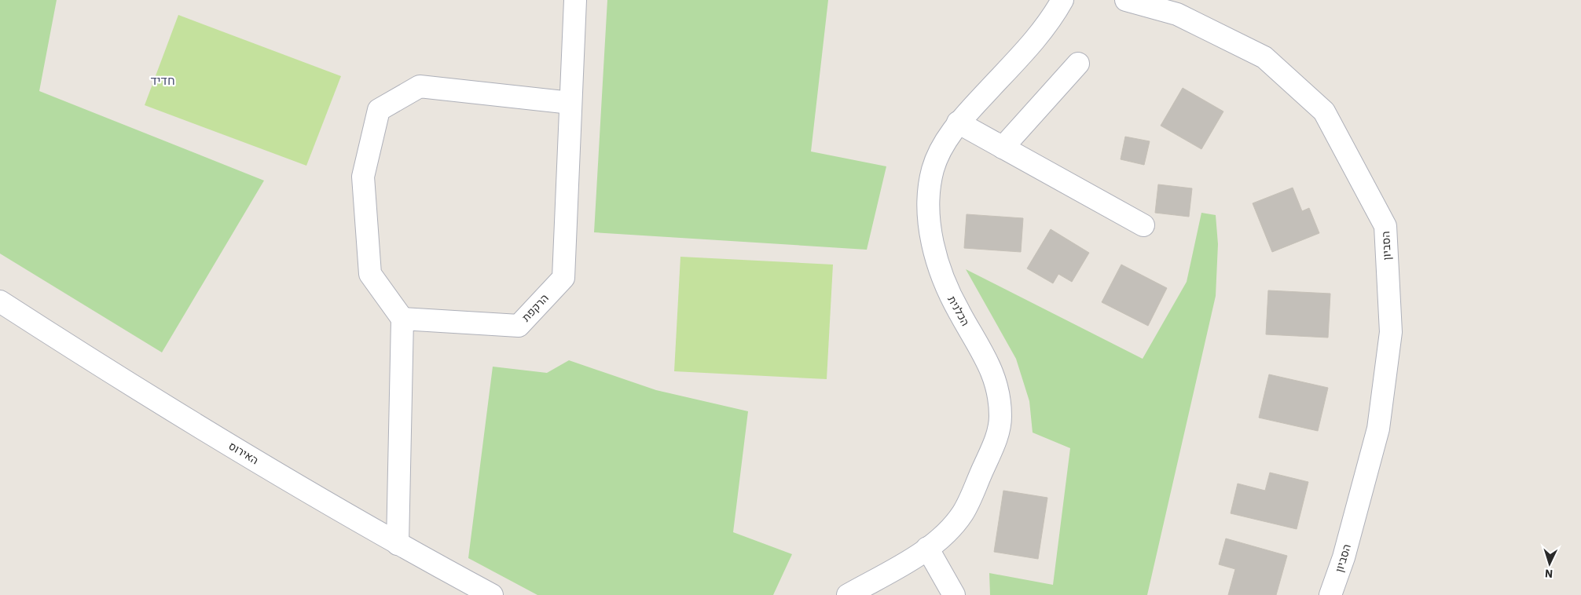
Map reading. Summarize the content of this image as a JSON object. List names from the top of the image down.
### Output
{
  "streets": {
    "street": [
      "הסביון",
      "הרקפת",
      "הכלנית",
      "האירוס"
    ]
  },
  "districts": ["חדיד"],
  "north": "bottom"
}
